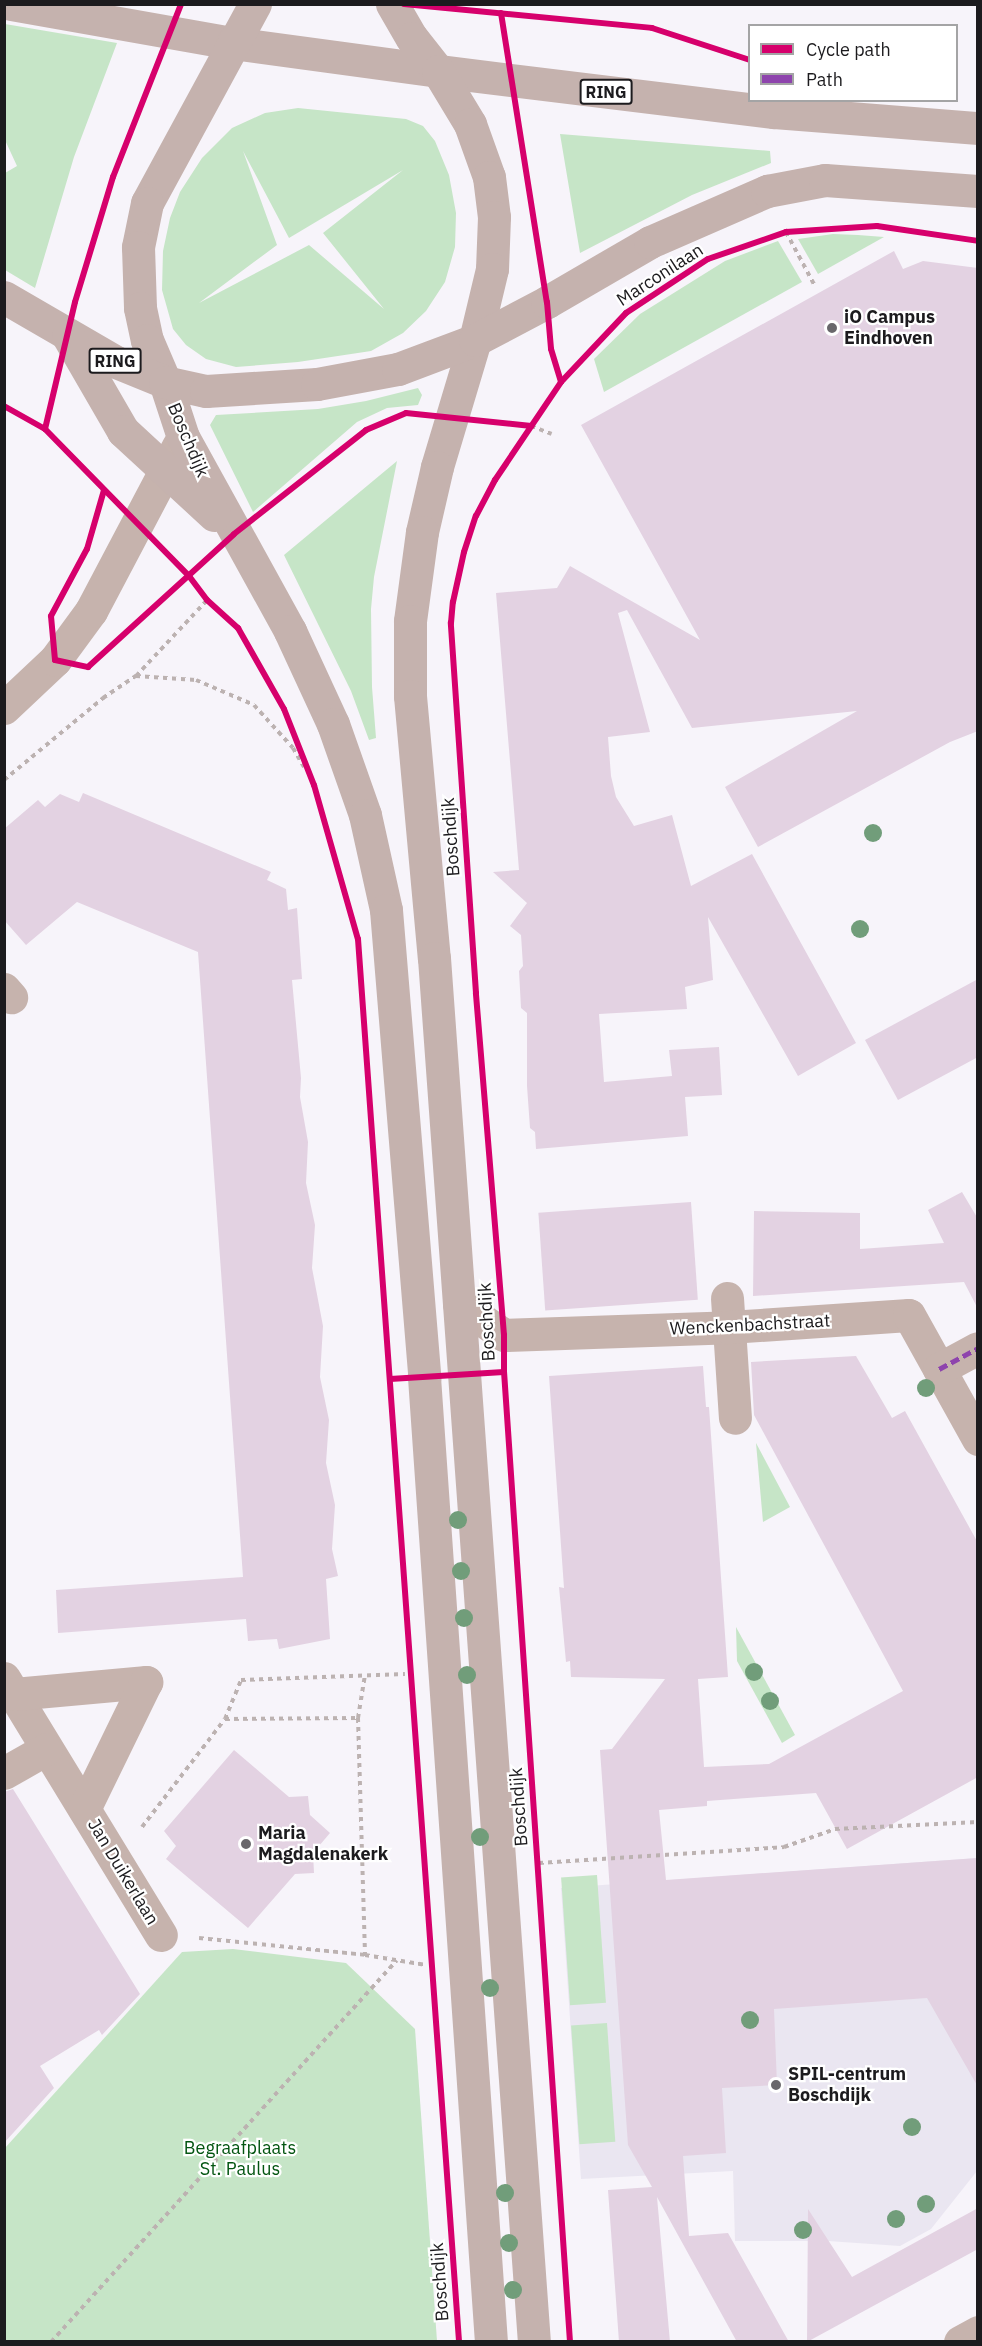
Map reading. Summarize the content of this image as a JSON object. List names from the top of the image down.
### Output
{
  "streets": {
    "main road": ["RING", "Marconilaan", "Boschdijk"],
    "street": ["Wenckenbachstraat", "Jan Duikerlaan"]
  },
  "crossings": [
    ["RING", "Marconilaan"],
    ["RING", "Boschdijk"],
    ["Marconilaan", "Boschdijk"],
    ["Boschdijk", "Wenckenbachstraat"]
  ],
  "parks": ["Begraafplaats St. Paulus"],
  "places": ["iO Campus Eindhoven", "Maria Magdalenakerk", "SPIL-centrum Boschdijk"],
  "legend": ["Cycle path", "Path"]
}
